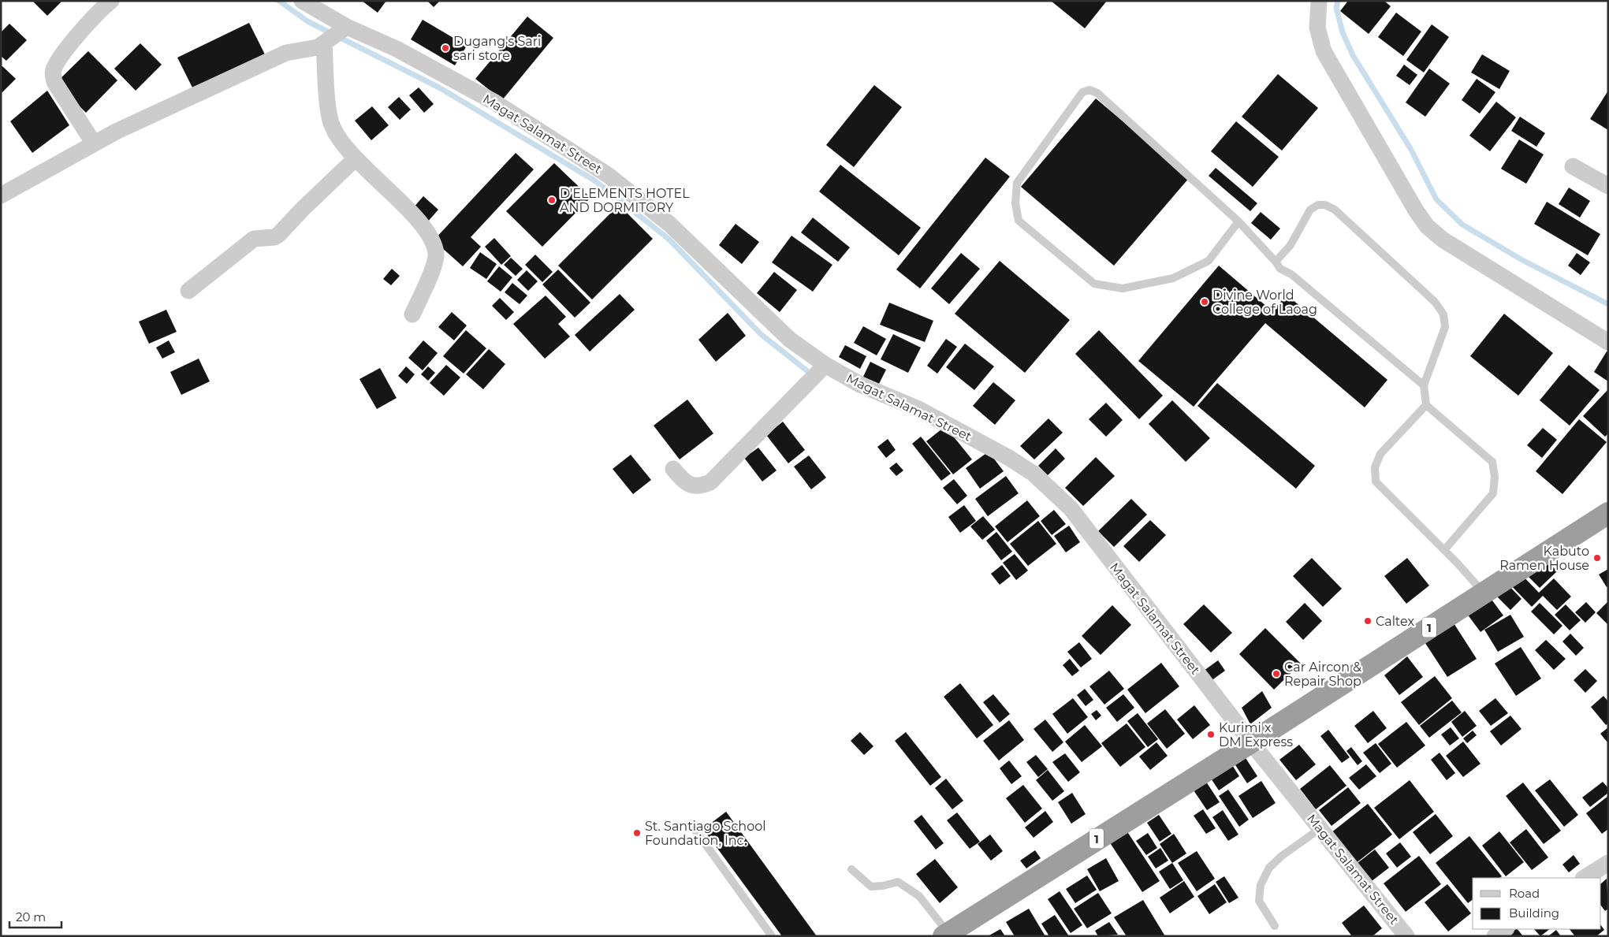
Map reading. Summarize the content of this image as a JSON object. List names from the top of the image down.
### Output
{
  "streets": {
    "highway": ["1"],
    "street": ["Magat Salamat Street"]
  },
  "crossings": [
    ["Magat Salamat Street", "1"]
  ],
  "places": [
    "Dugang's Sari sari store",
    "D'ELEMENTS HOTEL AND DORMITORY",
    "Divine World College of Laoag",
    "Kabuto Ramen House",
    "Caltex",
    "Car Aircon & Repair Shop",
    "Kurimi x DM Express",
    "St. Santiago School Foundation, Inc."
  ],
  "legend": ["Road", "Building"],
  "scale_bar": "20 m"
}
